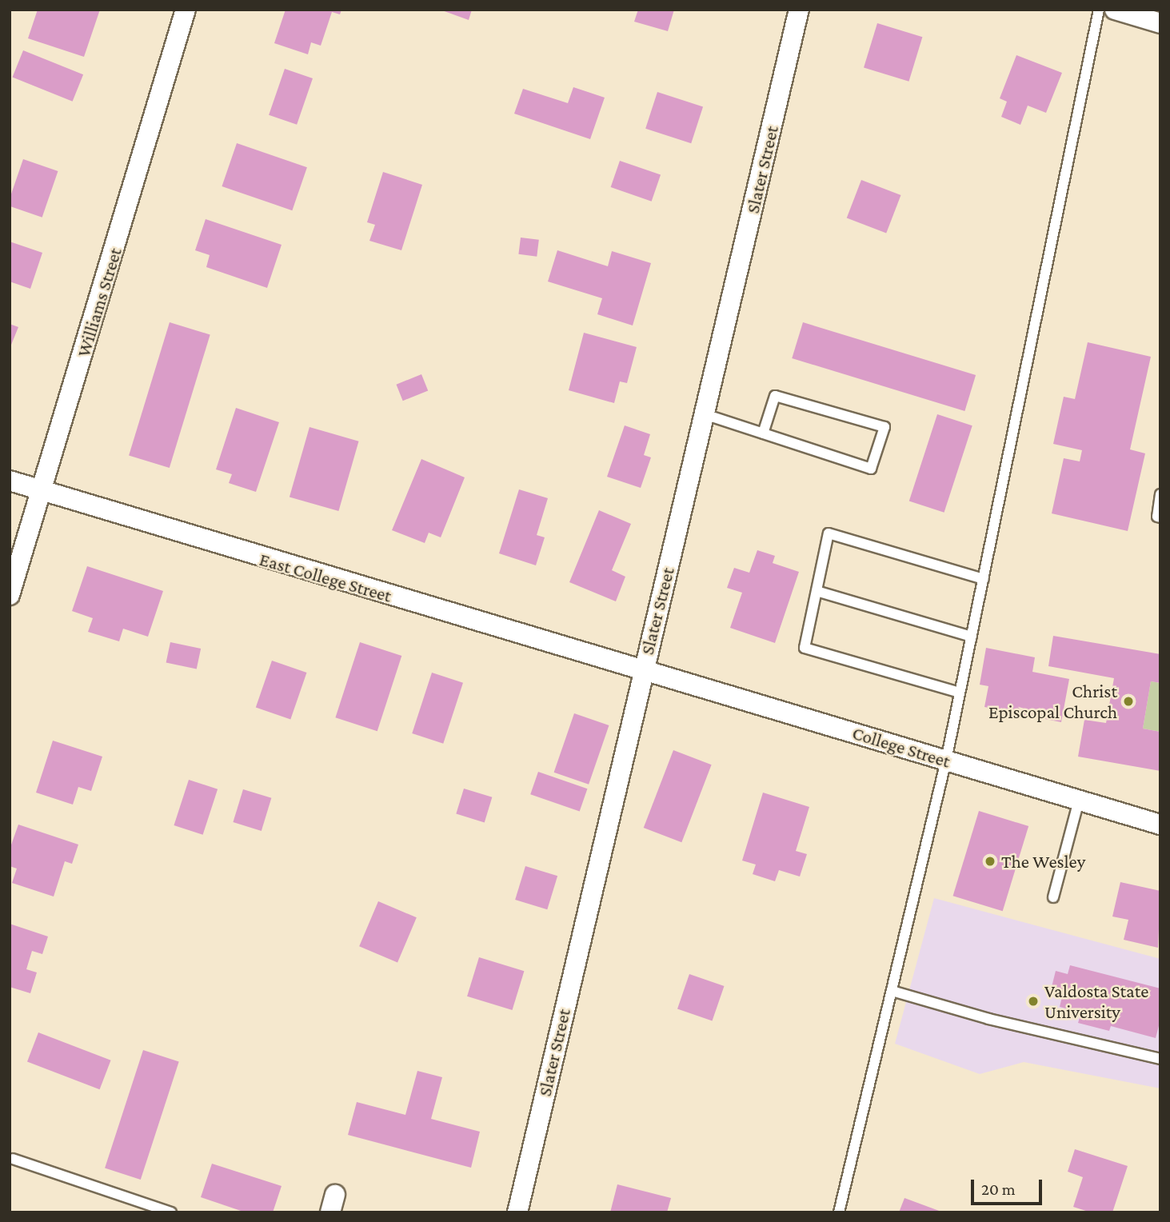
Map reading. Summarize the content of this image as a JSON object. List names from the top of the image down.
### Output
{
  "streets": {
    "street": [
      "Slater Street",
      "Williams Street",
      "East College Street",
      "College Street"
    ]
  },
  "crossings": [
    ["Slater Street", "East College Street"],
    ["Slater Street", "College Street"],
    ["Williams Street", "East College Street"],
    ["East College Street", "College Street"]
  ],
  "places": ["Christ Episcopal Church", "The Wesley", "Valdosta State University"],
  "scale_bar": "20 m"
}
